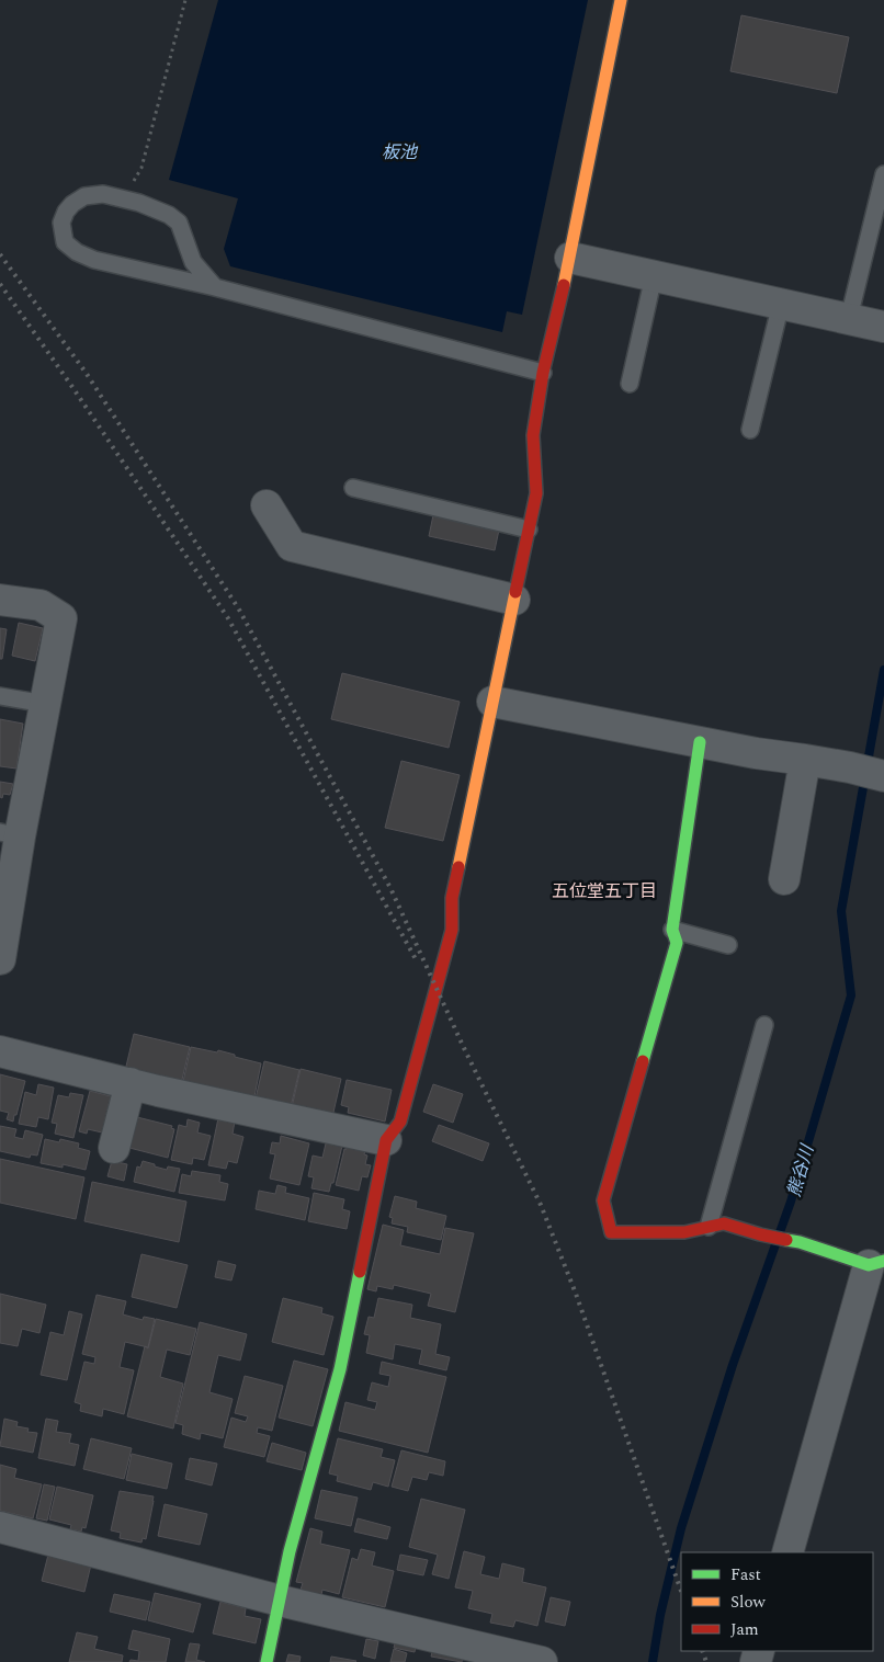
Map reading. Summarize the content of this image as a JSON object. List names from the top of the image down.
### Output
{
  "districts": ["五位堂五丁目"],
  "water": ["板池", "熊谷川"],
  "legend": ["Fast", "Slow", "Jam"]
}
